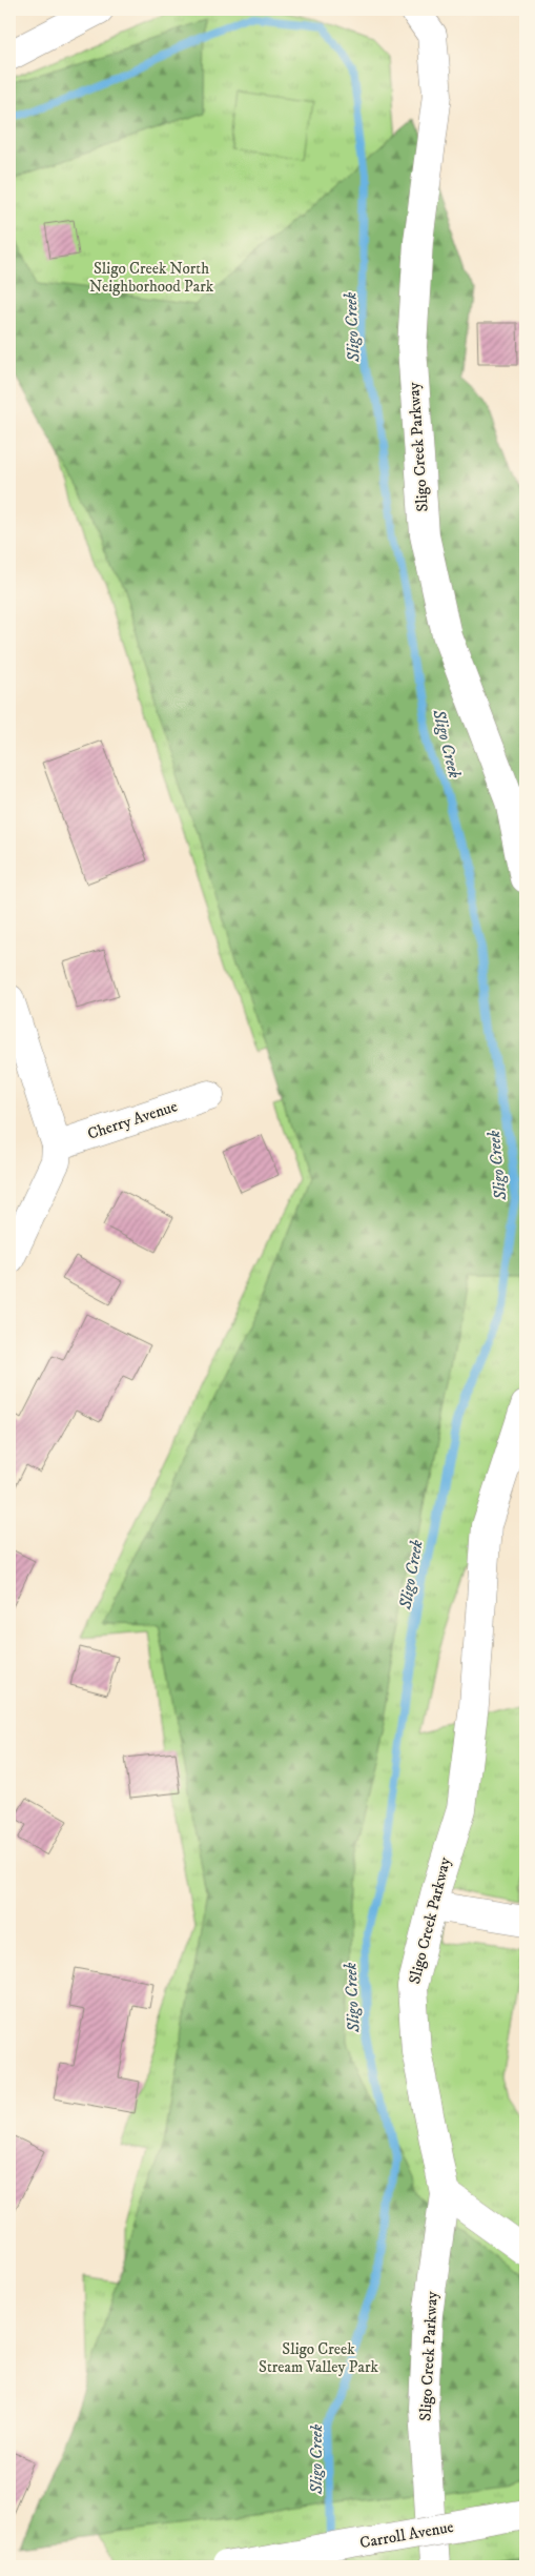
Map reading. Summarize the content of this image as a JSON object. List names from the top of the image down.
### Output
{
  "streets": {
    "street": ["Sligo Creek Parkway", "Cherry Avenue", "Carroll Avenue"]
  },
  "water": ["Sligo Creek"],
  "parks": ["Sligo Creek North Neighborhood Park", "Sligo Creek Stream Valley Park"]
}
